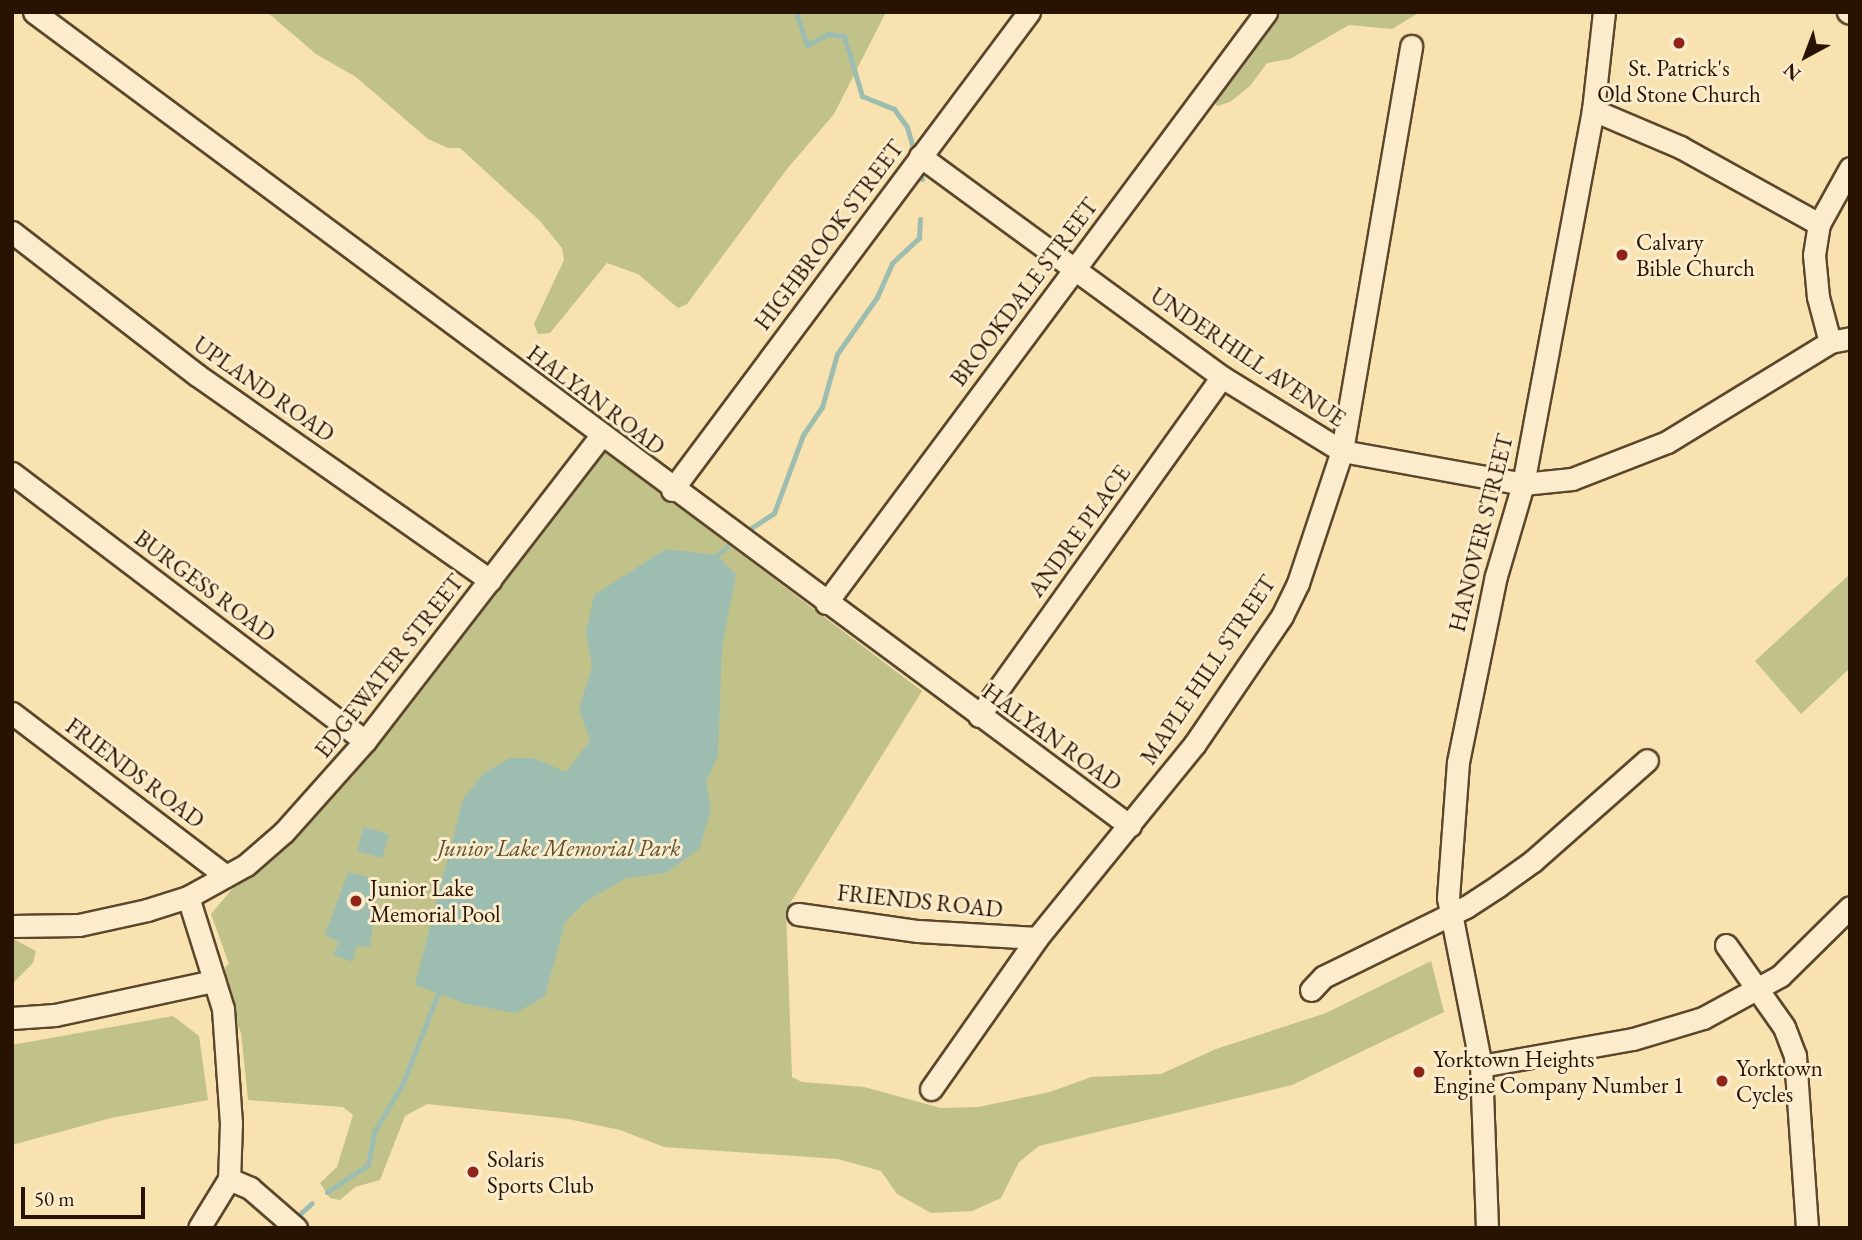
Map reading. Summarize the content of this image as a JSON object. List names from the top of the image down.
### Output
{
  "streets": {
    "street": [
      "HIGHBROOK STREET",
      "BROOKDALE STREET",
      "UNDERHILL AVENUE",
      "UPLAND ROAD",
      "HALYAN ROAD",
      "ANDRE PLACE",
      "HANOVER STREET",
      "BURGESS ROAD",
      "EDGEWATER STREET",
      "MAPLE HILL STREET",
      "FRIENDS ROAD"
    ]
  },
  "crossings": [
    ["HIGHBROOK STREET", "UNDERHILL AVENUE"],
    ["HIGHBROOK STREET", "HALYAN ROAD"],
    ["BROOKDALE STREET", "UNDERHILL AVENUE"],
    ["BROOKDALE STREET", "HALYAN ROAD"],
    ["UNDERHILL AVENUE", "ANDRE PLACE"],
    ["UNDERHILL AVENUE", "HANOVER STREET"],
    ["UNDERHILL AVENUE", "MAPLE HILL STREET"],
    ["UPLAND ROAD", "EDGEWATER STREET"],
    ["HALYAN ROAD", "ANDRE PLACE"],
    ["HALYAN ROAD", "EDGEWATER STREET"],
    ["HALYAN ROAD", "MAPLE HILL STREET"],
    ["BURGESS ROAD", "EDGEWATER STREET"],
    ["EDGEWATER STREET", "FRIENDS ROAD"],
    ["MAPLE HILL STREET", "FRIENDS ROAD"]
  ],
  "parks": ["Junior Lake Memorial Park"],
  "places": [
    "St. Patrick's Old Stone Church",
    "Calvary Bible Church",
    "Junior Lake Memorial Pool",
    "Yorktown Heights Engine Company Number 1",
    "Yorktown Cycles",
    "Solaris Sports Club"
  ],
  "scale_bar": "50 m",
  "north": "bottom left"
}
